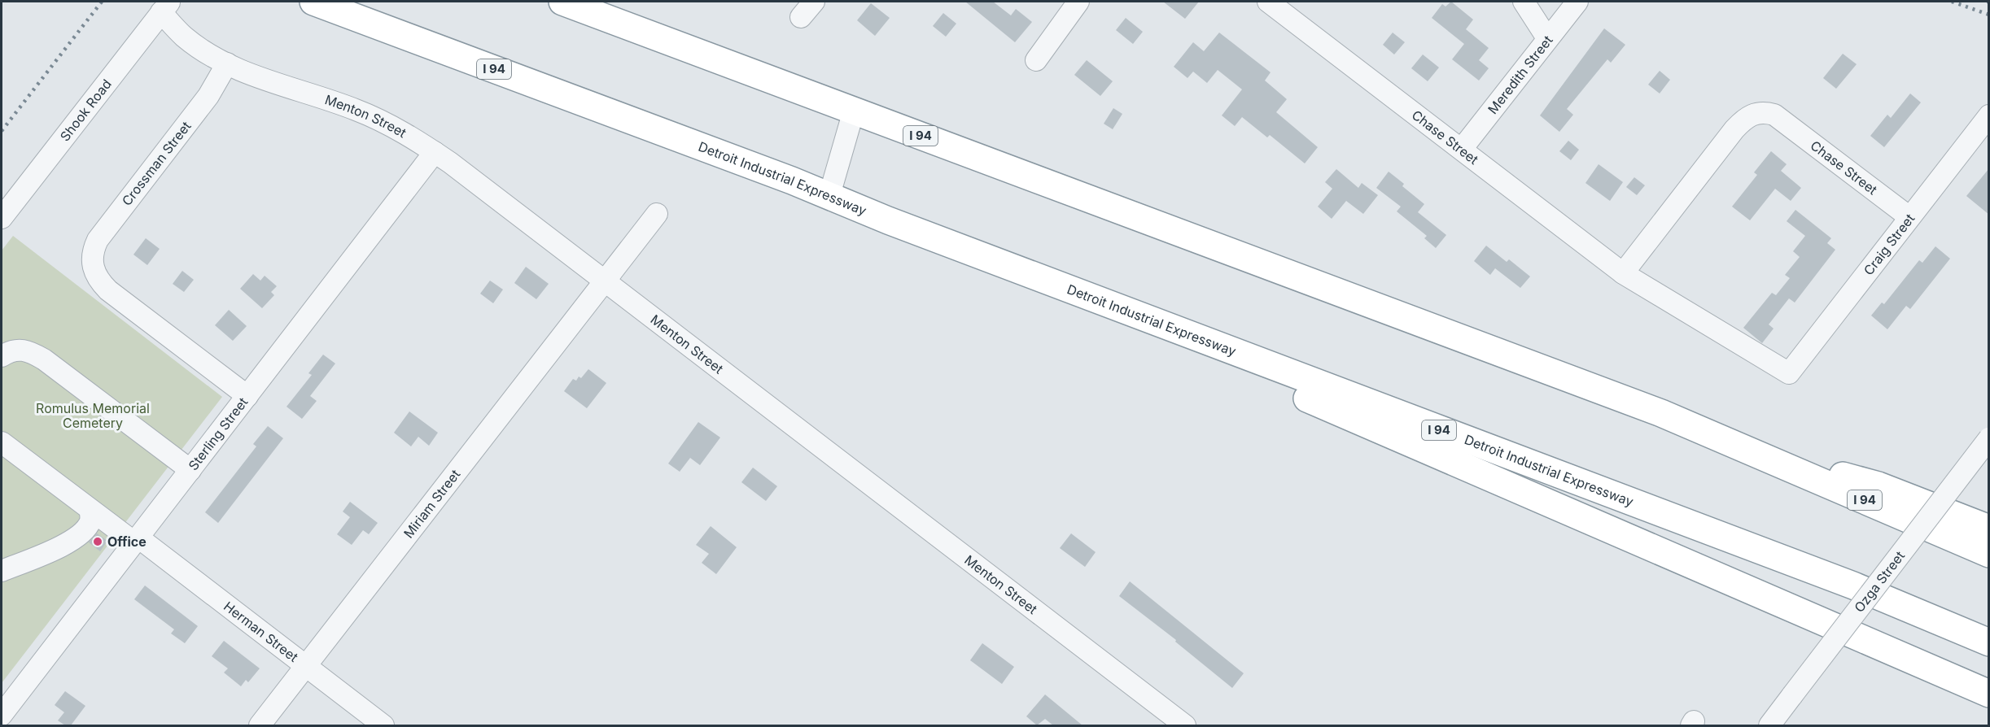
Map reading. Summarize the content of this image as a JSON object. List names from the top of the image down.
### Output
{
  "streets": {
    "highway": ["I 94", "Detroit Industrial Expressway"],
    "street": [
      "Meredith Street",
      "Shook Road",
      "Menton Street",
      "Chase Street",
      "Crossman Street",
      "Craig Street",
      "Sterling Street",
      "Miriam Street",
      "Ozga Street",
      "Herman Street"
    ]
  },
  "crossings": [
    ["Meredith Street", "Chase Street"],
    ["Shook Road", "Menton Street"],
    ["Menton Street", "Crossman Street"],
    ["Menton Street", "Sterling Street"],
    ["Menton Street", "Miriam Street"],
    ["Chase Street", "Craig Street"],
    ["Crossman Street", "Sterling Street"],
    ["Sterling Street", "Herman Street"],
    ["Miriam Street", "Herman Street"]
  ],
  "parks": ["Romulus Memorial Cemetery"],
  "places": ["Office"]
}
